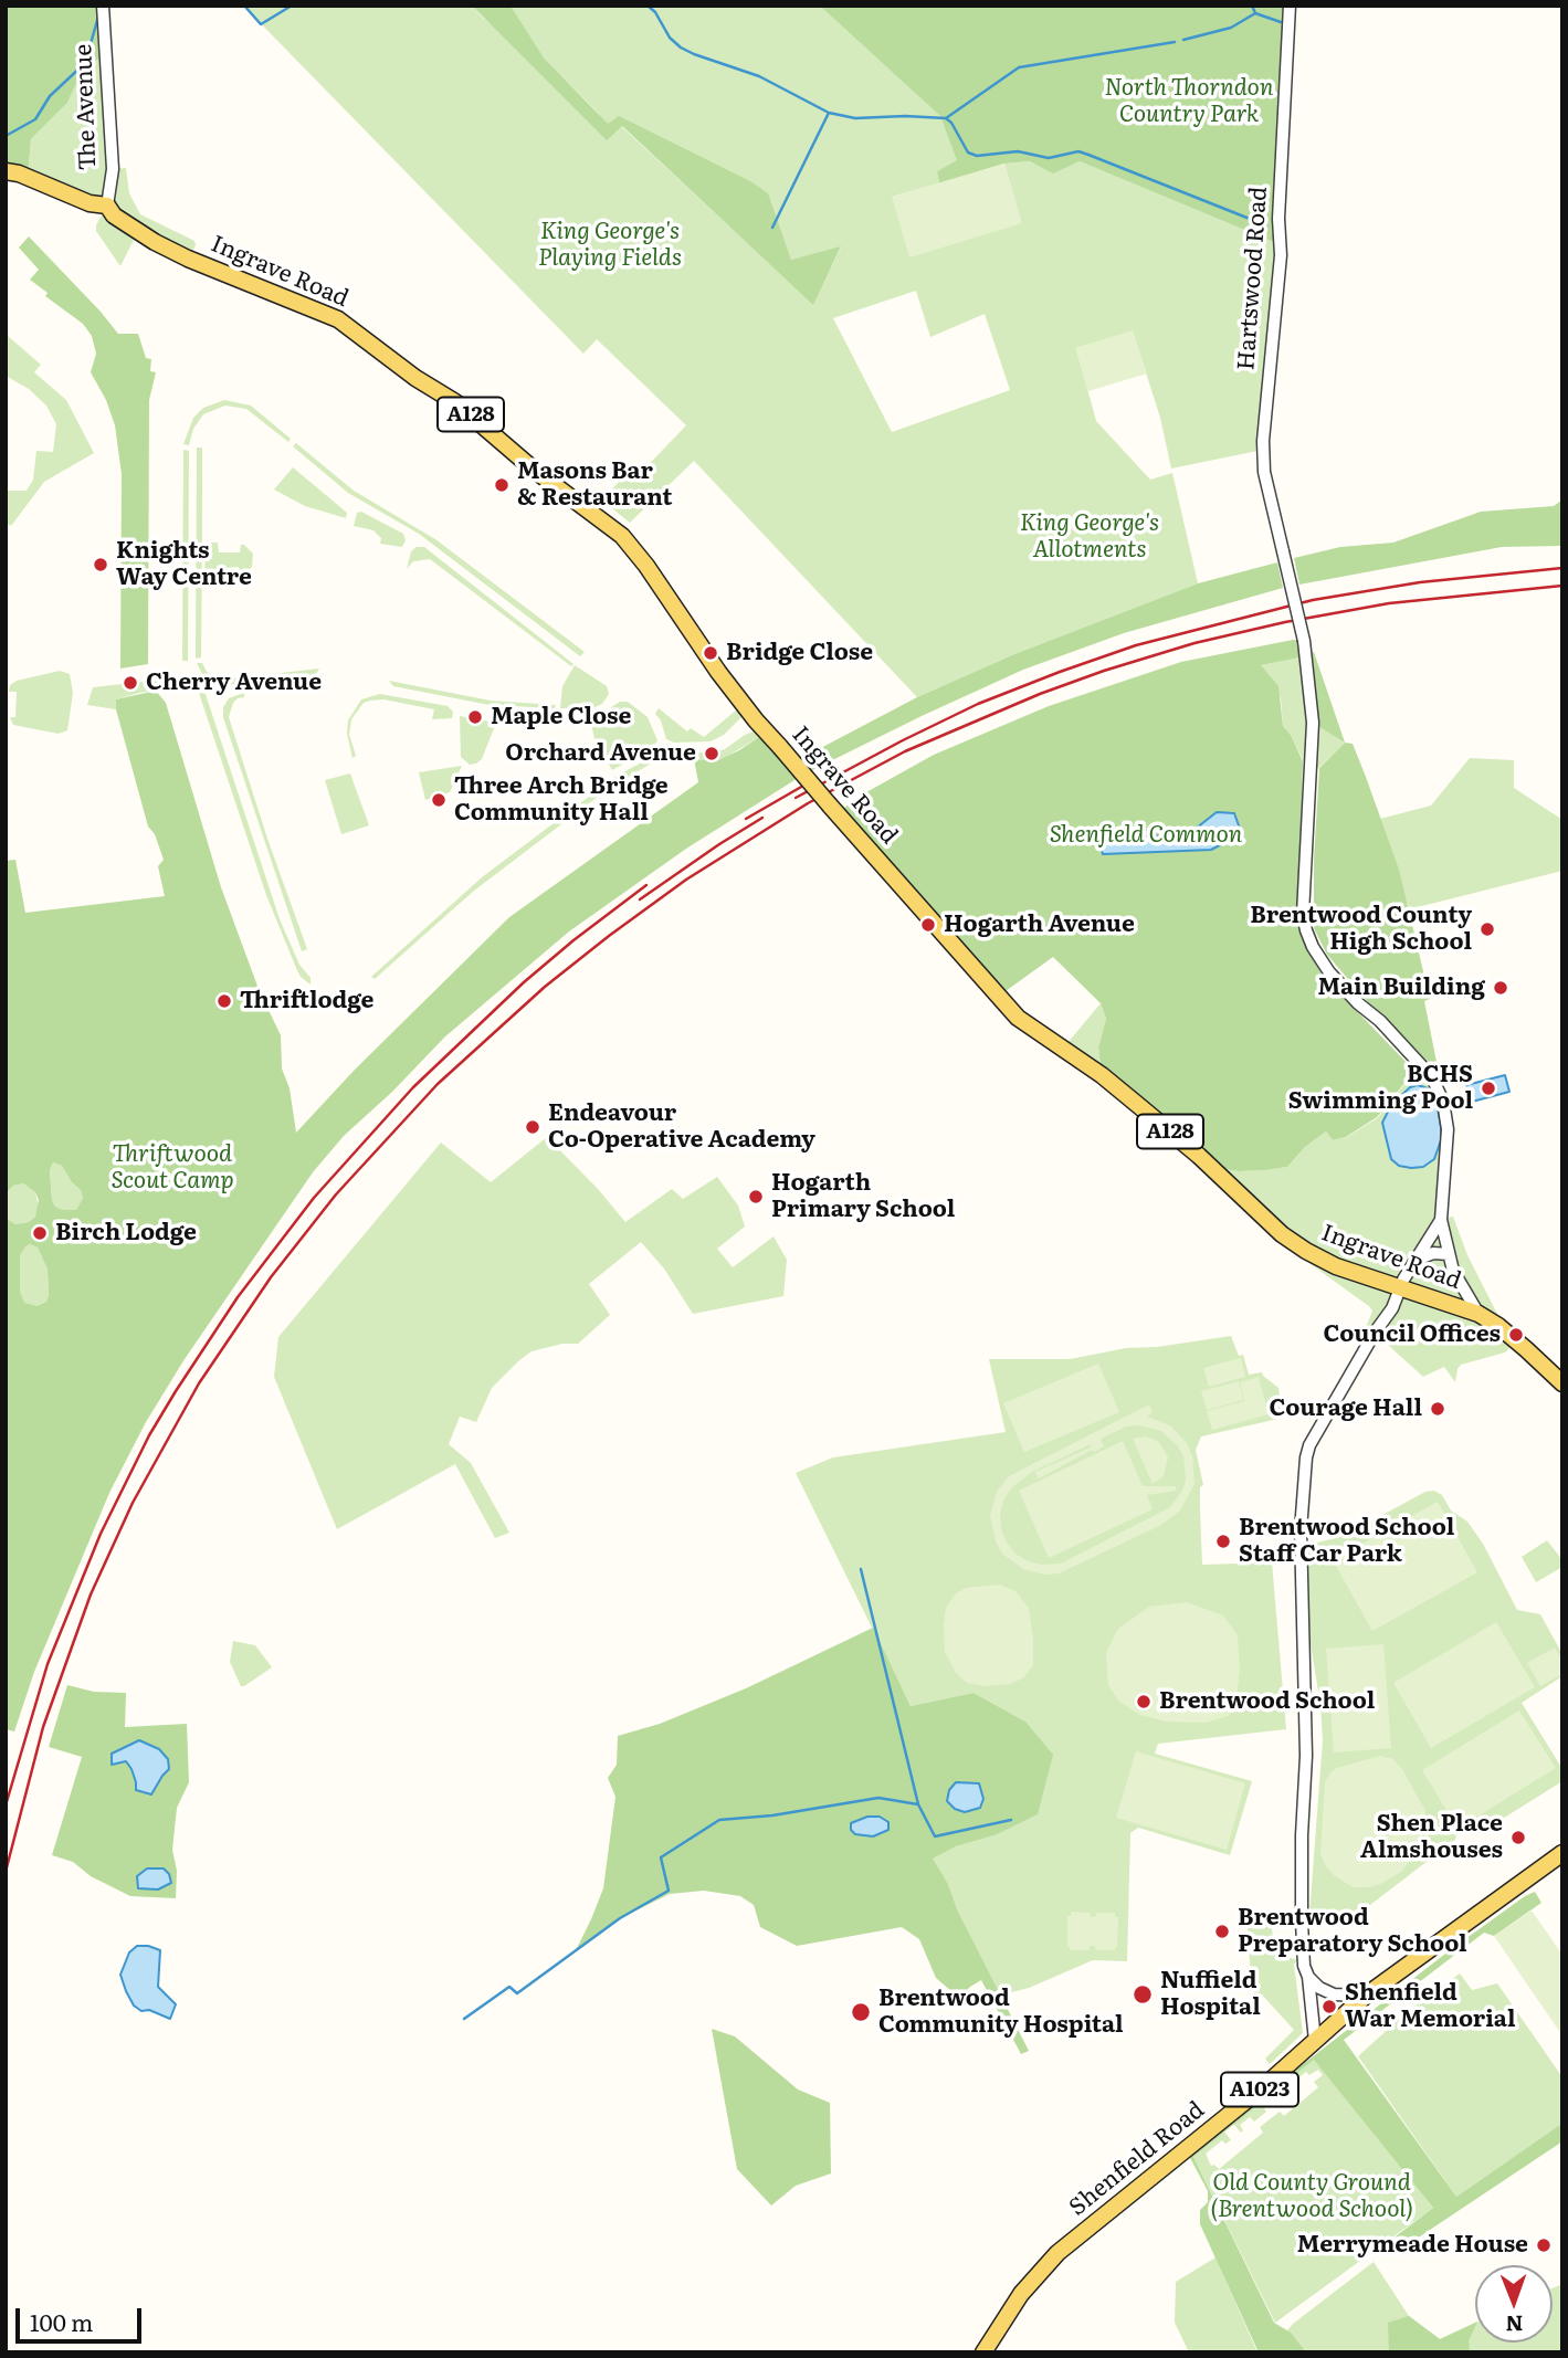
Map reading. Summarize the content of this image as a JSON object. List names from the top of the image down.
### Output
{
  "streets": {
    "main road": [
      "Ingrave Road",
      "A128",
      "A1023",
      "Shenfield Road"
    ],
    "street": ["The Avenue", "Hartswood Road"]
  },
  "crossings": [
    ["The Avenue", "Ingrave Road"],
    ["The Avenue", "A128"],
    ["Ingrave Road", "A128"]
  ],
  "parks": [
    "North Thorndon Country Park",
    "King George's Playing Fields",
    "King George's Allotments",
    "Shenfield Common",
    "Thriftwood Scout Camp",
    "Old County Ground (Brentwood School)"
  ],
  "places": [
    "Masons Bar & Restaurant",
    "Knights Way Centre",
    "Bridge Close",
    "Cherry Avenue",
    "Maple Close",
    "Orchard Avenue",
    "Three Arch Bridge Community Hall",
    "Hogarth Avenue",
    "Brentwood County High School",
    "Main Building",
    "Thriftlodge",
    "BCHS Swimming Pool",
    "Endeavour Co-Operative Academy",
    "Hogarth Primary School",
    "Birch Lodge",
    "Council Offices",
    "Courage Hall",
    "Brentwood School Staff Car Park",
    "Brentwood School",
    "Shen Place Almshouses",
    "Brentwood Preparatory School",
    "Nuffield Hospital",
    "Shenfield War Memorial",
    "Brentwood Community Hospital",
    "Merrymeade House"
  ],
  "scale_bar": "100 m",
  "north": "bottom"
}
